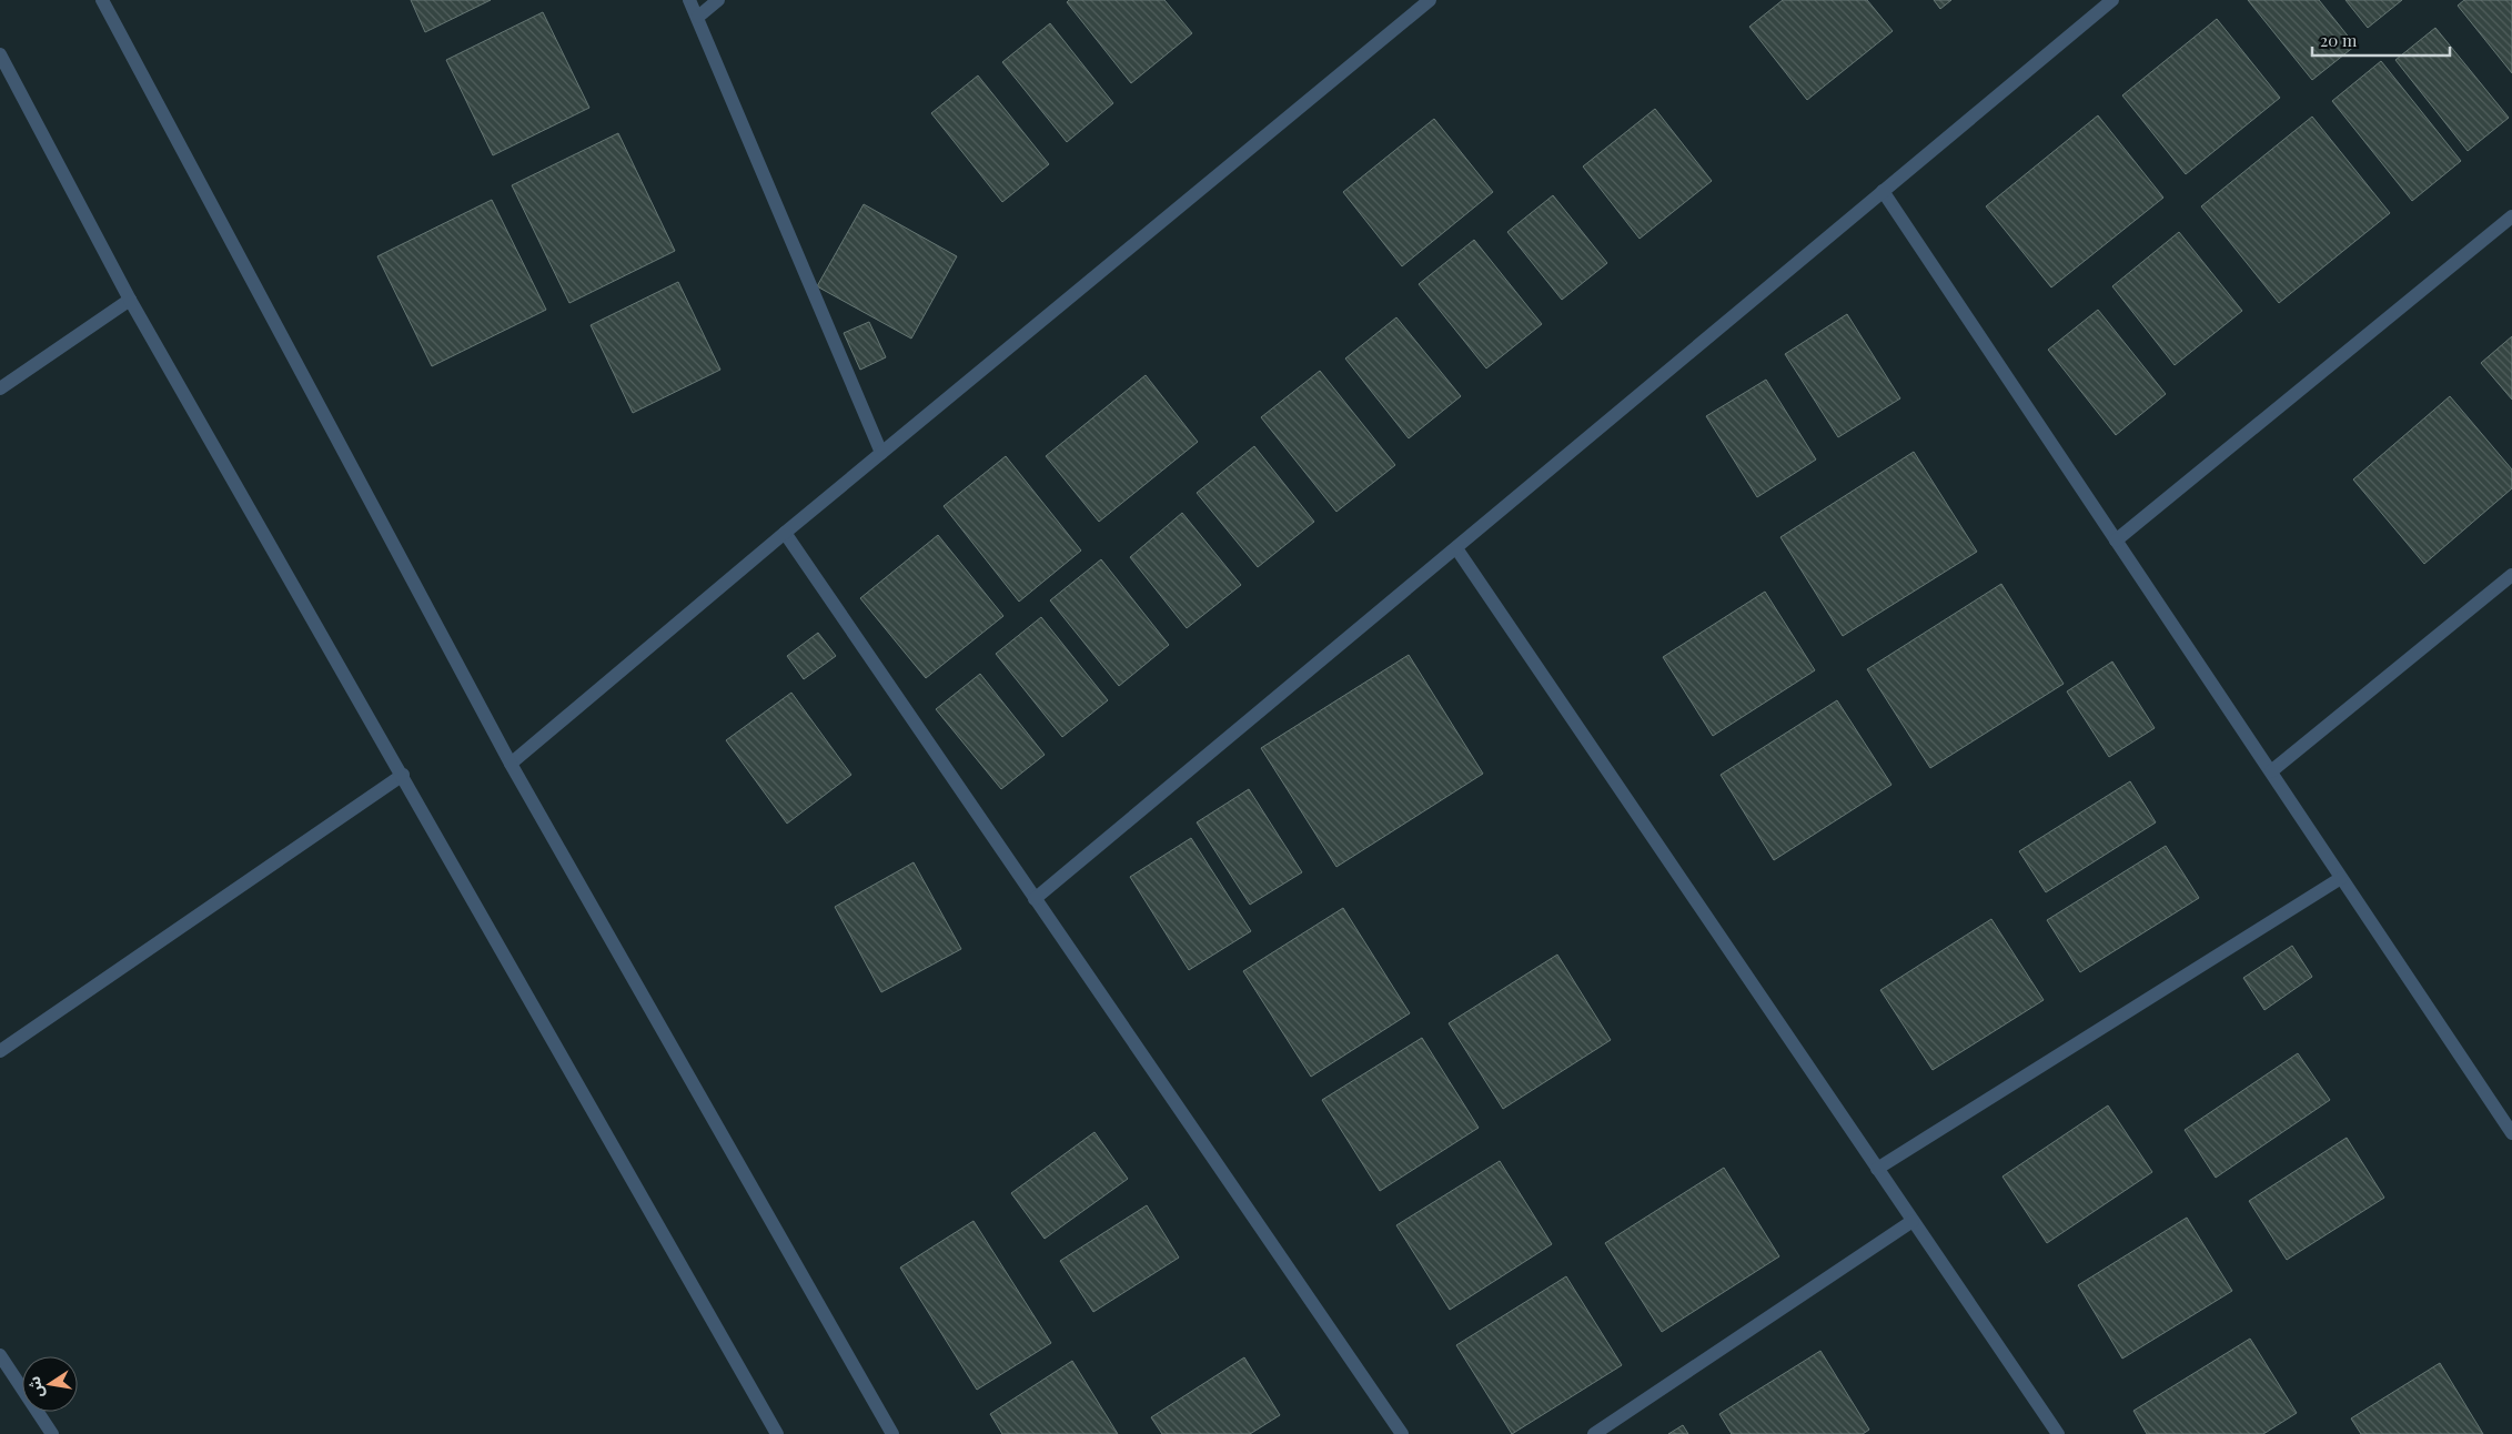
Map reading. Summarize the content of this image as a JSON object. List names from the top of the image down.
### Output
{
  "scale_bar": "20 m",
  "north": "left"
}
